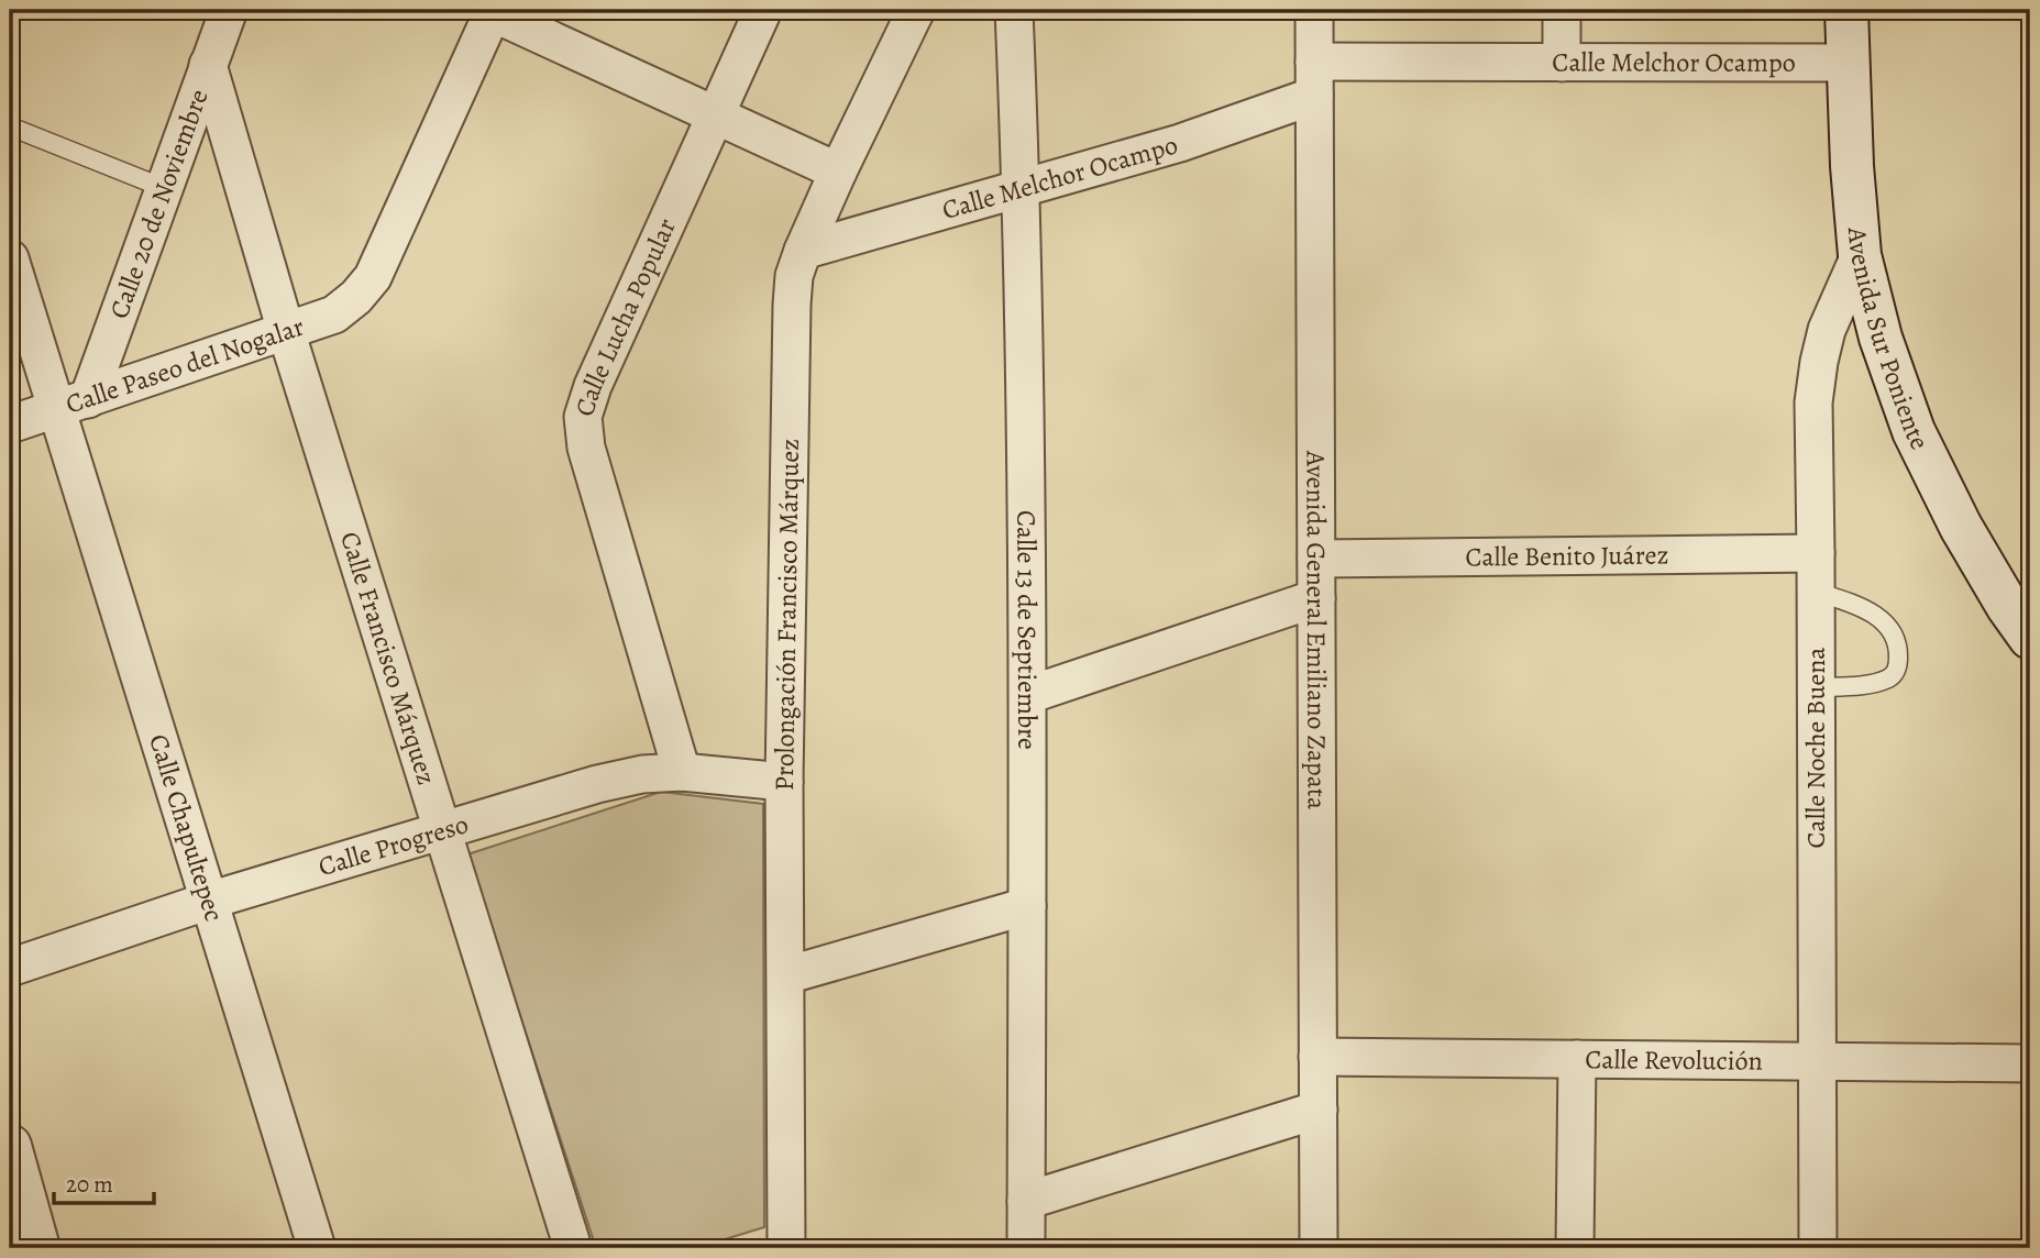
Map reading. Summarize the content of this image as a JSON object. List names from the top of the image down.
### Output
{
  "streets": {
    "main road": ["Avenida Sur Poniente"],
    "street": [
      "Calle Melchor Ocampo",
      "Calle 20 de Noviembre",
      "Calle Lucha Popular",
      "Calle Paseo del Nogalar",
      "Calle Benito Juárez",
      "Prolongación Francisco Márquez",
      "Calle 13 de Septiembre",
      "Avenida General Emiliano Zapata",
      "Calle Francisco Márquez",
      "Calle Noche Buena",
      "Calle Chapultepec",
      "Calle Progreso",
      "Calle Revolución"
    ]
  },
  "crossings": [
    ["Calle Melchor Ocampo", "Avenida Sur Poniente"],
    ["Calle Melchor Ocampo", "Prolongación Francisco Márquez"],
    ["Calle Melchor Ocampo", "Calle 13 de Septiembre"],
    ["Calle Melchor Ocampo", "Avenida General Emiliano Zapata"],
    ["Calle 20 de Noviembre", "Calle Paseo del Nogalar"],
    ["Calle 20 de Noviembre", "Calle Francisco Márquez"],
    ["Calle 20 de Noviembre", "Calle Chapultepec"],
    ["Calle Lucha Popular", "Calle Progreso"],
    ["Avenida Sur Poniente", "Calle Noche Buena"],
    ["Calle Paseo del Nogalar", "Calle Francisco Márquez"],
    ["Calle Paseo del Nogalar", "Calle Chapultepec"],
    ["Calle Benito Juárez", "Avenida General Emiliano Zapata"],
    ["Calle Benito Juárez", "Calle Noche Buena"],
    ["Prolongación Francisco Márquez", "Calle Progreso"],
    ["Avenida General Emiliano Zapata", "Calle Revolución"],
    ["Calle Francisco Márquez", "Calle Progreso"],
    ["Calle Noche Buena", "Calle Revolución"],
    ["Calle Chapultepec", "Calle Progreso"]
  ],
  "scale_bar": "20 m"
}
